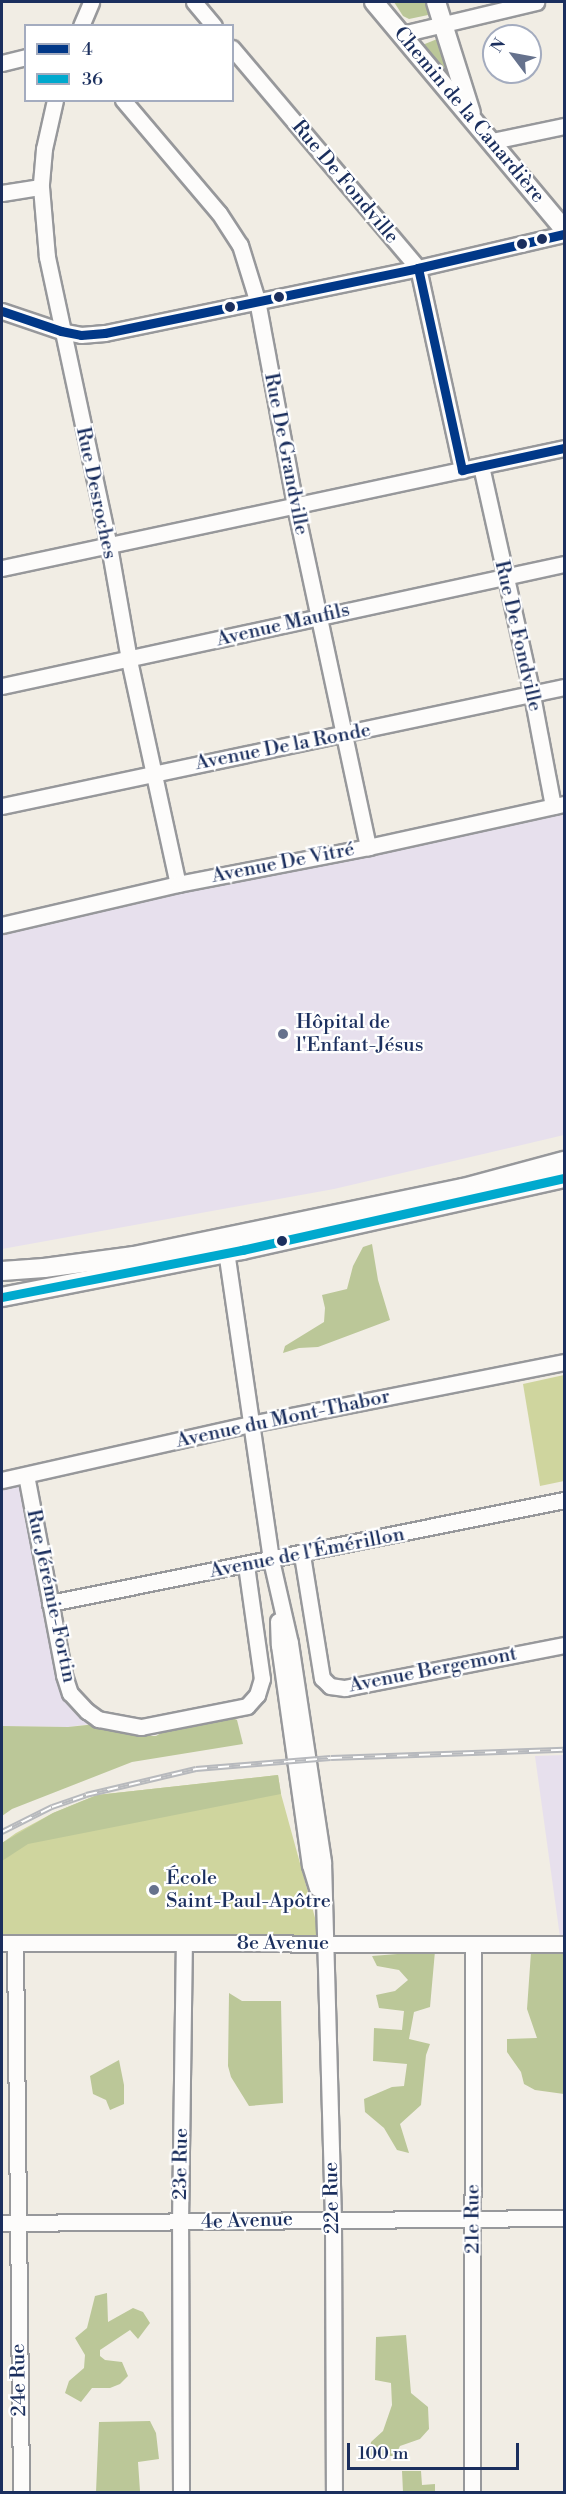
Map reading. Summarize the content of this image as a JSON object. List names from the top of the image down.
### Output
{
  "streets": {
    "main road": ["Chemin de la Canardière"],
    "street": [
      "Rue De Fondville",
      "Rue De Grandville",
      "Rue Desroches",
      "Avenue Maufils",
      "Avenue De la Ronde",
      "Avenue De Vitré",
      "Avenue du Mont-Thabor",
      "Avenue de l'Émérillon",
      "Rue Jérémie-Fortin",
      "Avenue Bergemont",
      "8e Avenue",
      "23e Rue",
      "22e Rue",
      "21e Rue",
      "4e Avenue",
      "24e Rue"
    ]
  },
  "crossings": [
    ["Rue De Fondville", "Avenue Maufils"],
    ["Rue De Fondville", "Avenue De la Ronde"],
    ["Rue De Fondville", "Avenue De Vitré"],
    ["Rue De Grandville", "Avenue Maufils"],
    ["Rue De Grandville", "Avenue De la Ronde"],
    ["Rue De Grandville", "Avenue De Vitré"],
    ["Rue Desroches", "Avenue Maufils"],
    ["Rue Desroches", "Avenue De la Ronde"],
    ["Rue Desroches", "Avenue De Vitré"],
    ["Avenue du Mont-Thabor", "Rue Jérémie-Fortin"],
    ["Avenue du Mont-Thabor", "22e Rue"],
    ["Avenue de l'Émérillon", "Rue Jérémie-Fortin"],
    ["Avenue de l'Émérillon", "Avenue Bergemont"],
    ["Avenue de l'Émérillon", "22e Rue"],
    ["8e Avenue", "23e Rue"],
    ["8e Avenue", "22e Rue"],
    ["8e Avenue", "21e Rue"],
    ["8e Avenue", "24e Rue"],
    ["23e Rue", "4e Avenue"],
    ["22e Rue", "4e Avenue"],
    ["21e Rue", "4e Avenue"],
    ["4e Avenue", "24e Rue"]
  ],
  "places": ["Hôpital de l'Enfant-Jésus", "École Saint-Paul-Apôtre"],
  "lines": ["transit line 4", "transit line 36"],
  "legend": ["4", "36"],
  "scale_bar": "100 m",
  "north": "top left"
}
